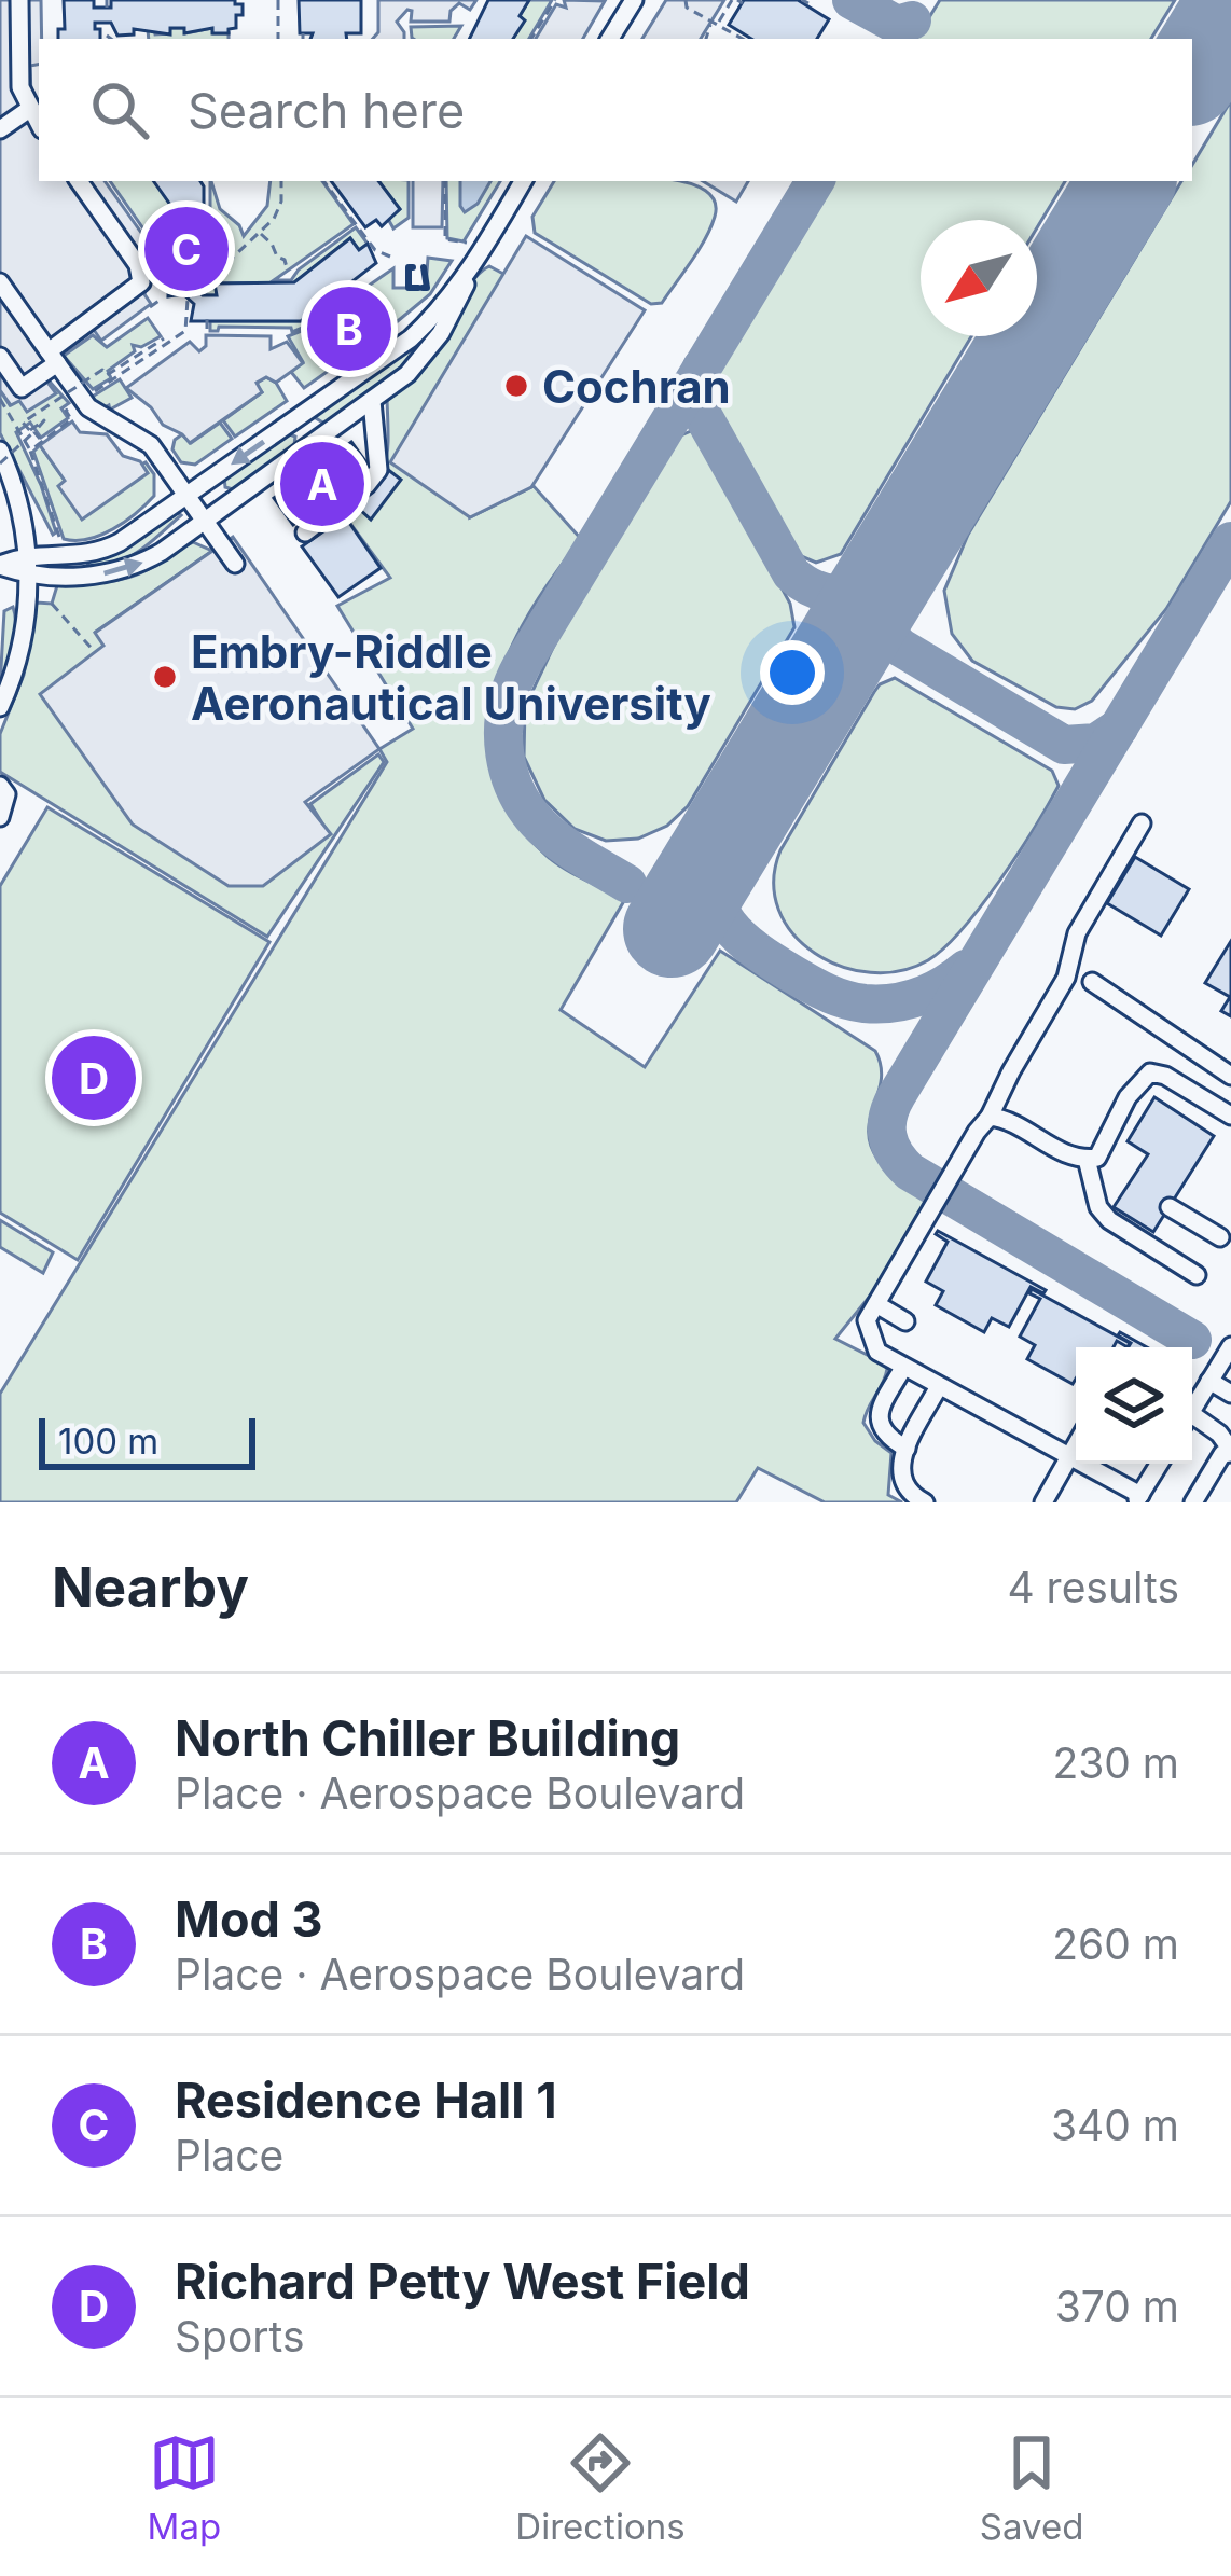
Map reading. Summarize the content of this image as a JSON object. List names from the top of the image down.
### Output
{
  "places": ["Cochran", "Embry-Riddle Aeronautical University"],
  "scale_bar": "100 m",
  "north": "bottom left",
  "page": {
    "search": "Search here",
    "pins": [
      "C",
      "B",
      "A",
      "D"
    ],
    "scale": "100 m",
    "heading": ["Nearby", "4 results"],
    "list": [
      {
        "mark": "A",
        "name": "North Chiller Building",
        "note": "Place · Aerospace Boulevard",
        "value": "230 m"
      },
      {
        "mark": "B",
        "name": "Mod 3",
        "note": "Place · Aerospace Boulevard",
        "value": "260 m"
      },
      {
        "mark": "C",
        "name": "Residence Hall 1",
        "note": "Place",
        "value": "340 m"
      },
      {
        "mark": "D",
        "name": "Richard Petty West Field",
        "note": "Sports",
        "value": "370 m"
      }
    ],
    "nav": ["Map", "Directions", "Saved"]
  }
}
